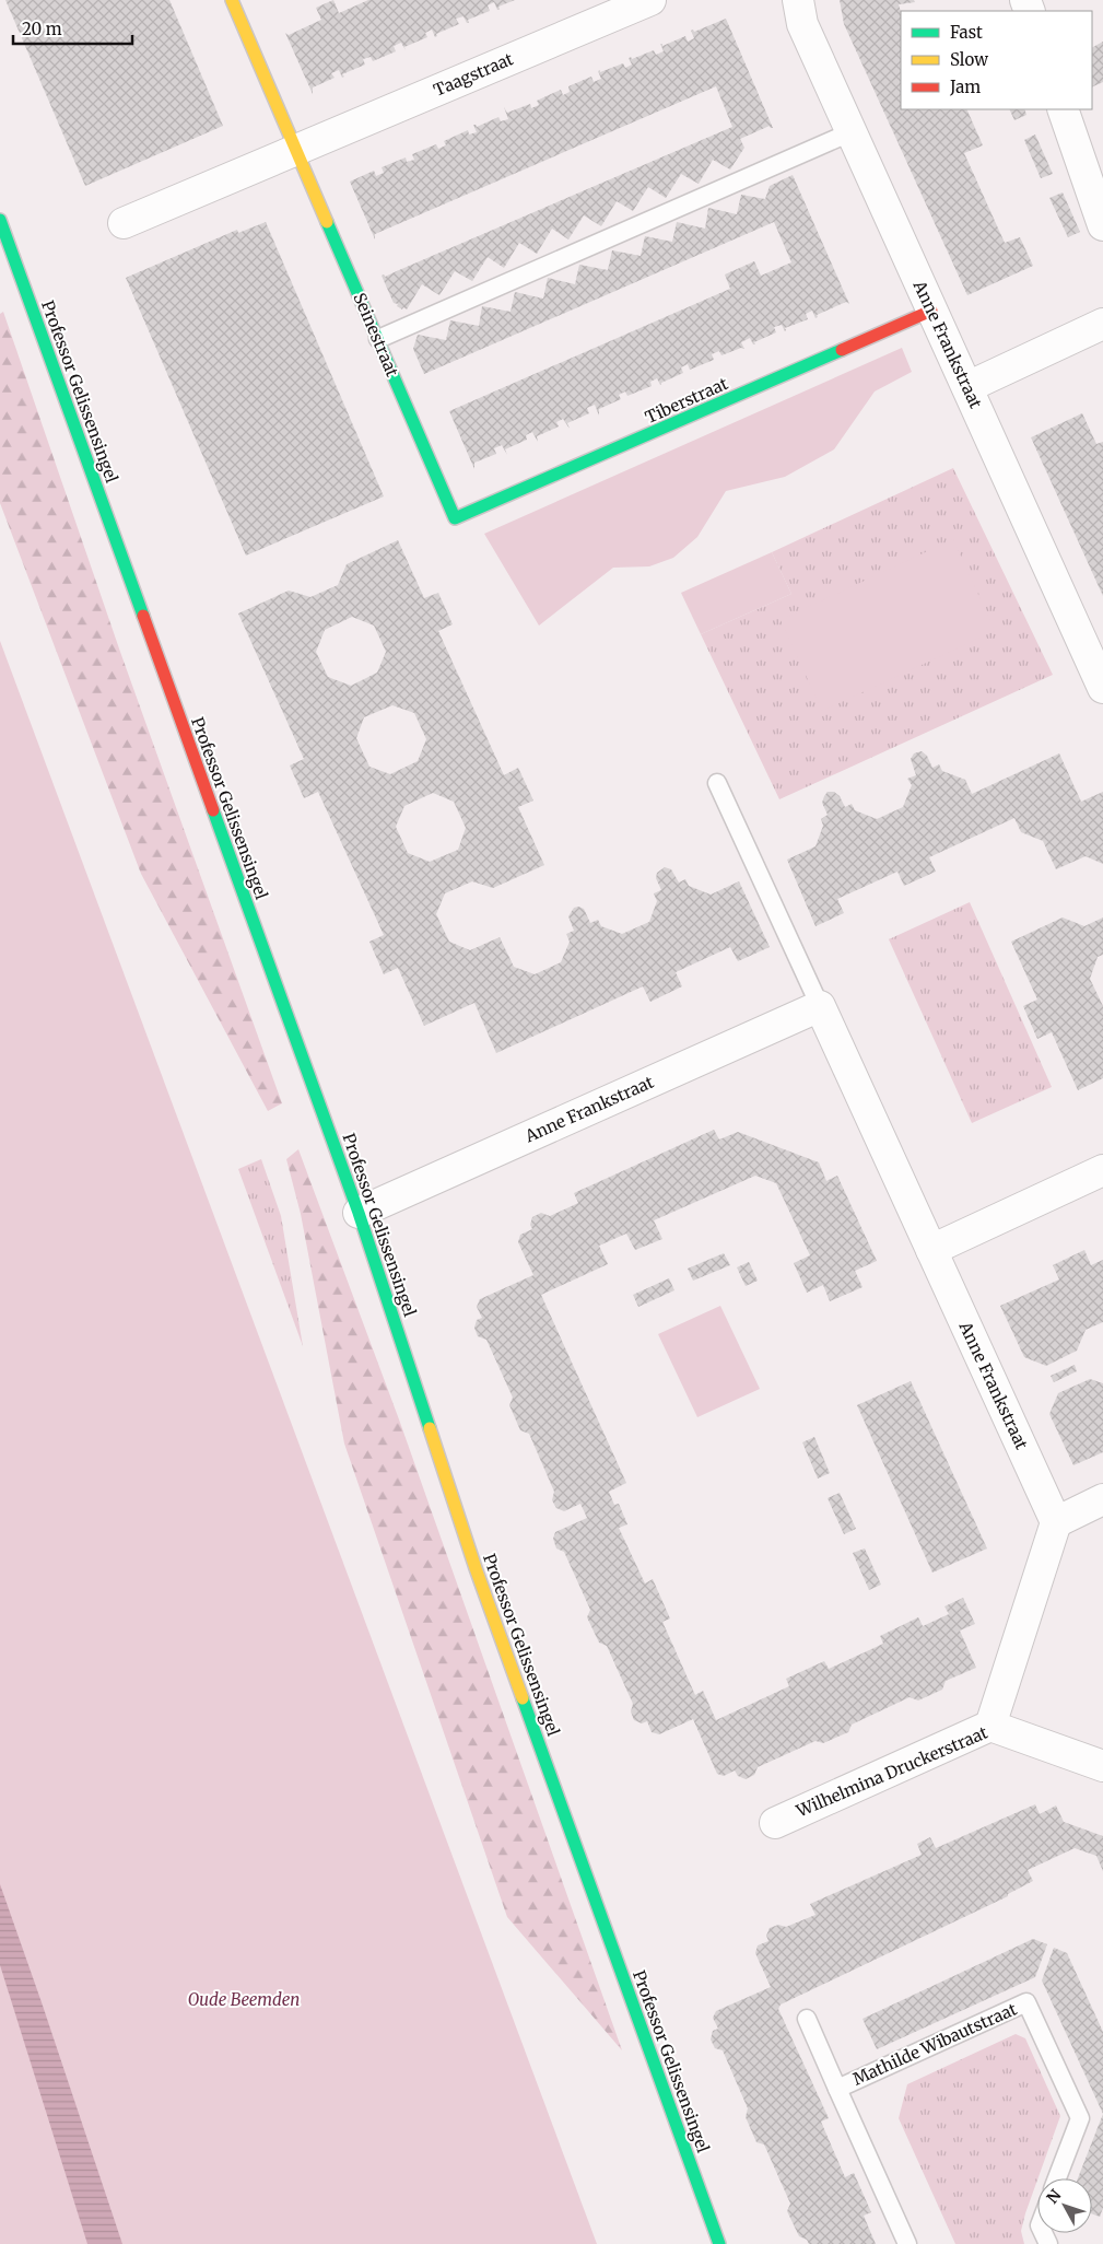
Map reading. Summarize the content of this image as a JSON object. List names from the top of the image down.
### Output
{
  "streets": {
    "main road": ["Seinestraat", "Professor Gelissensingel", "Tiberstraat"],
    "street": ["Taagstraat", "Anne Frankstraat", "Wilhelmina Druckerstraat"],
    "lane": ["Mathilde Wibautstraat"]
  },
  "crossings": [
    ["Taagstraat", "Seinestraat"],
    ["Seinestraat", "Tiberstraat"],
    ["Anne Frankstraat", "Professor Gelissensingel"],
    ["Anne Frankstraat", "Tiberstraat"]
  ],
  "parks": ["Oude Beemden"],
  "legend": ["Fast", "Slow", "Jam"],
  "scale_bar": "20 m",
  "north": "top left"
}
